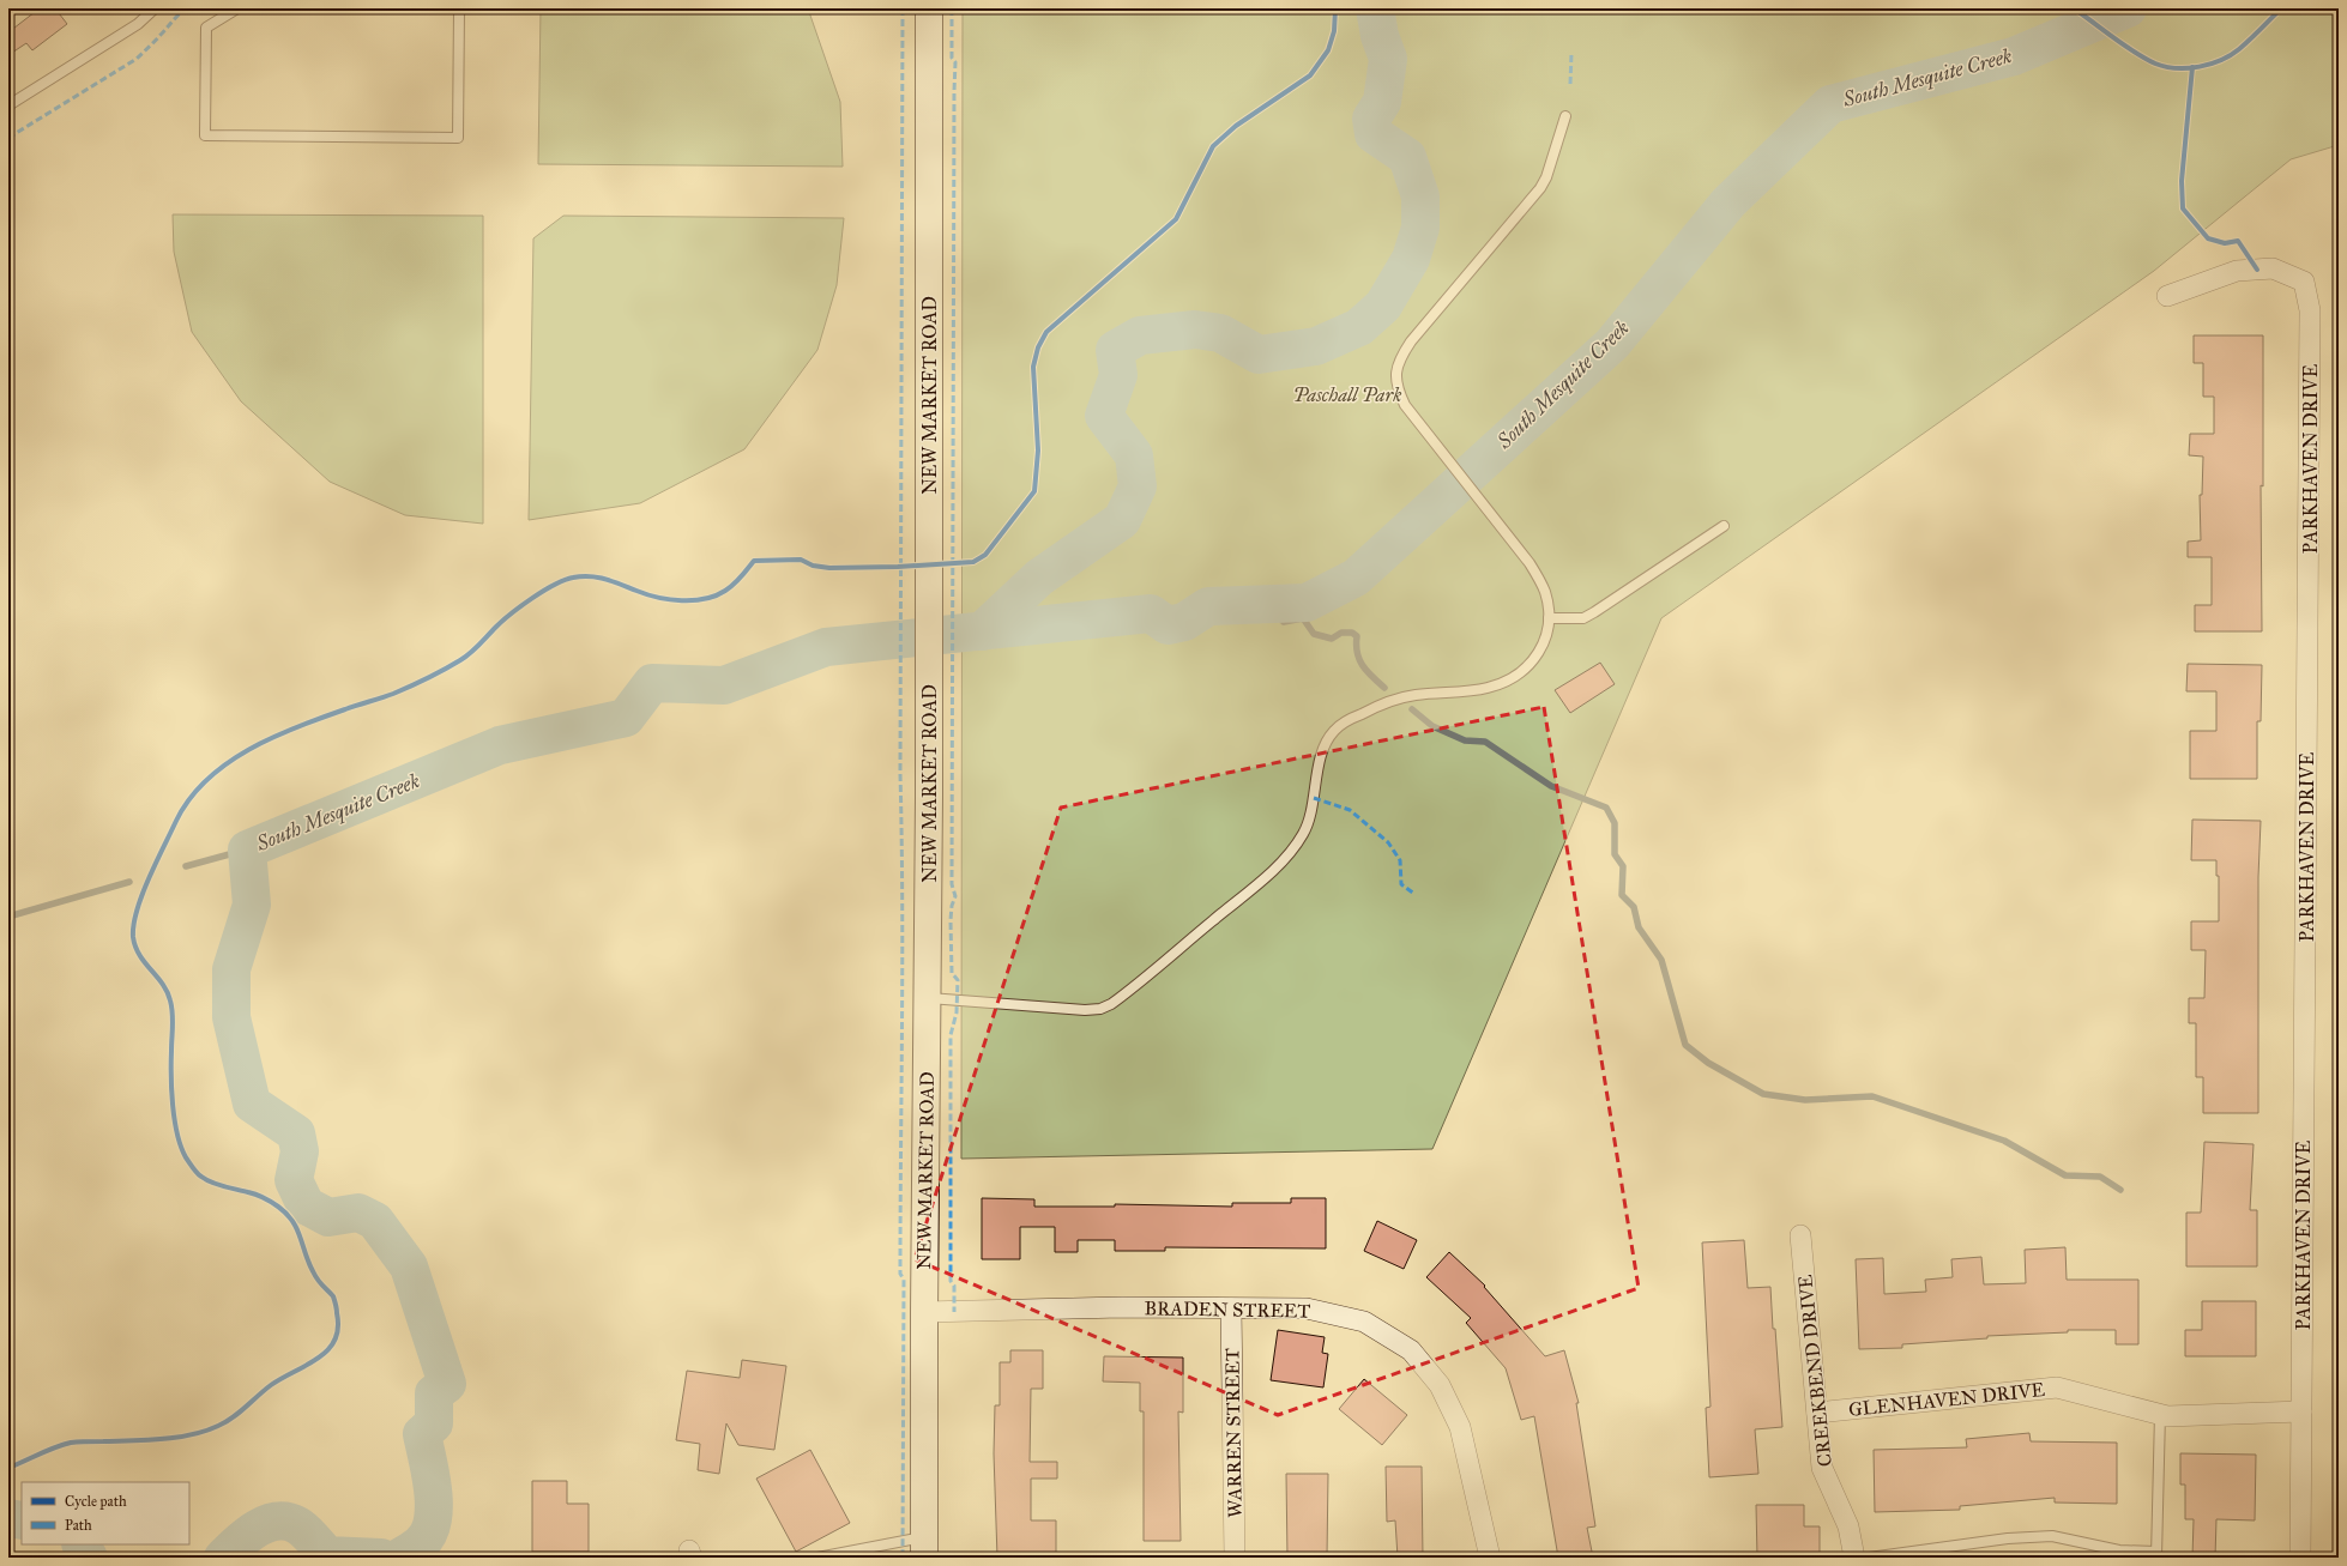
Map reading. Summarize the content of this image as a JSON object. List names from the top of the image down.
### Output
{
  "streets": {
    "street": [
      "NEW MARKET ROAD",
      "PARKHAVEN DRIVE",
      "BRADEN STREET",
      "CREEKBEND DRIVE",
      "GLENHAVEN DRIVE",
      "WARREN STREET"
    ]
  },
  "crossings": [
    ["NEW MARKET ROAD", "BRADEN STREET"],
    ["PARKHAVEN DRIVE", "GLENHAVEN DRIVE"],
    ["BRADEN STREET", "WARREN STREET"],
    ["CREEKBEND DRIVE", "GLENHAVEN DRIVE"]
  ],
  "water": ["South Mesquite Creek"],
  "parks": ["Paschall Park"],
  "legend": ["Cycle path", "Path"]
}
